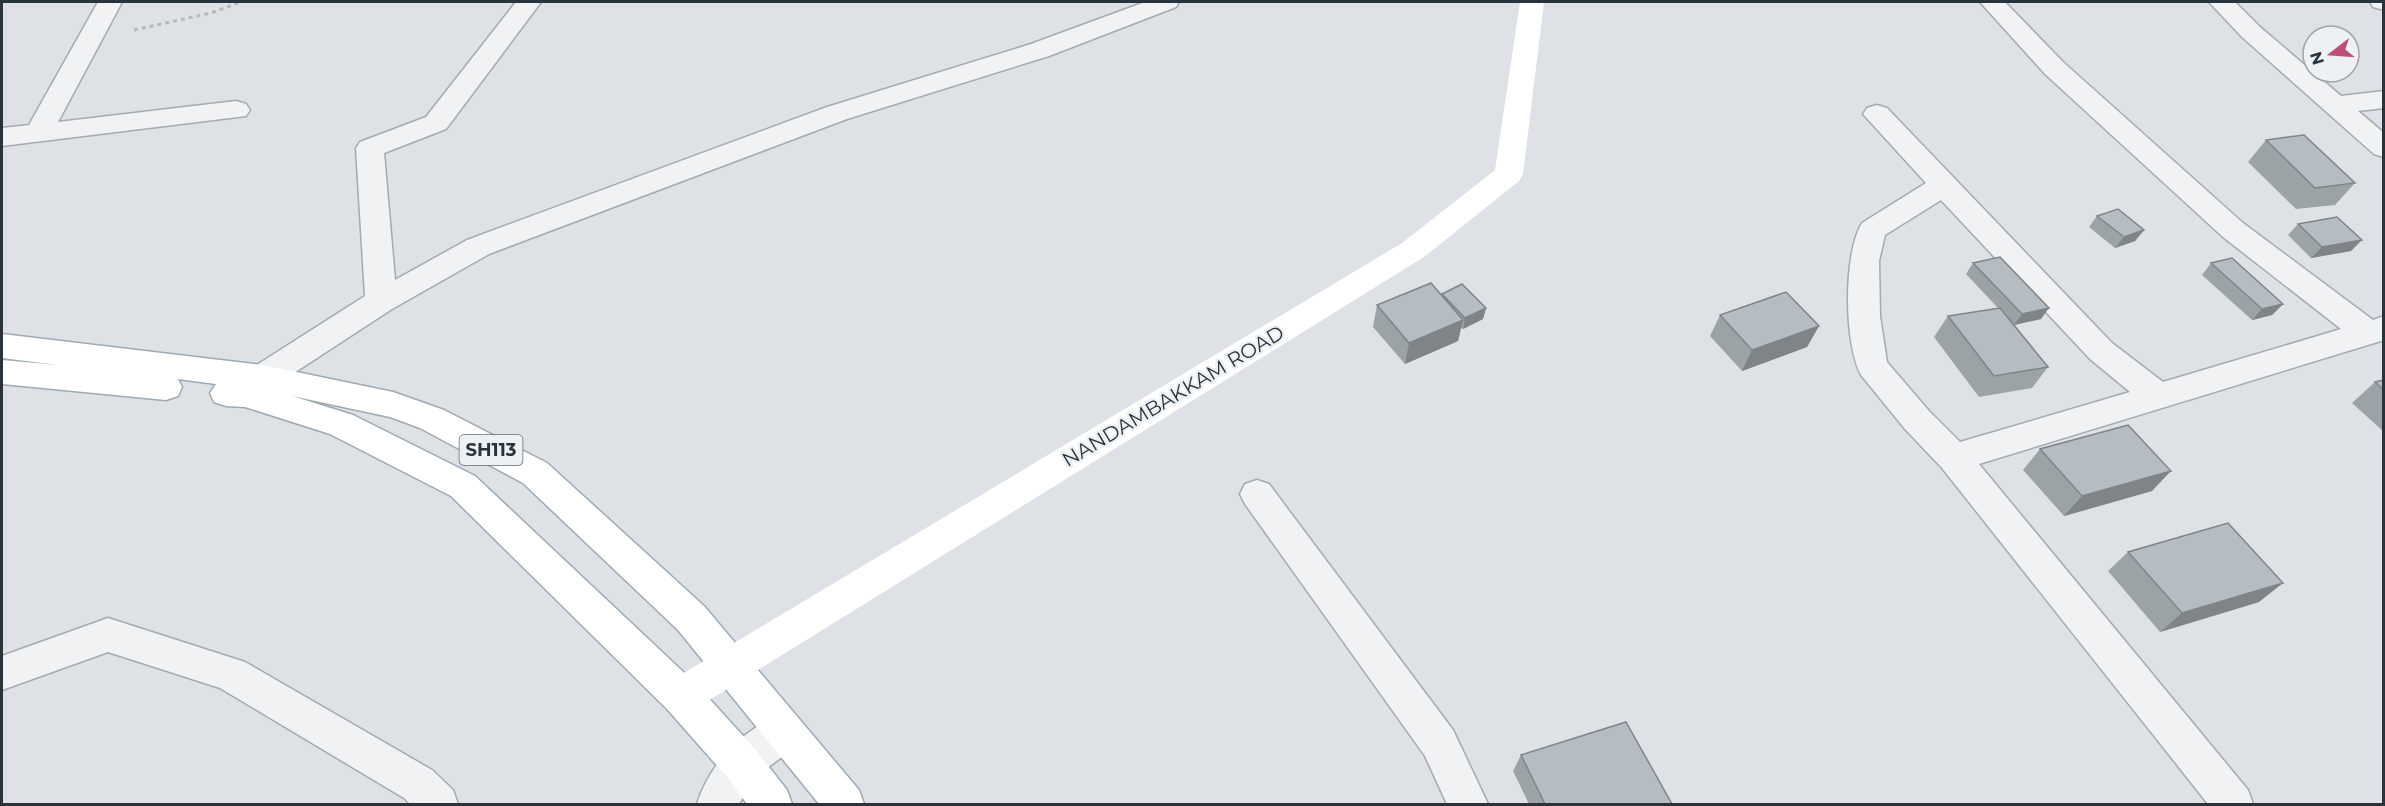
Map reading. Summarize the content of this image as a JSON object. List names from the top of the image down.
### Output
{
  "streets": {
    "main road": ["NANDAMBAKKAM ROAD", "SH113"]
  },
  "crossings": [
    ["NANDAMBAKKAM ROAD", "SH113"]
  ],
  "north": "left"
}
